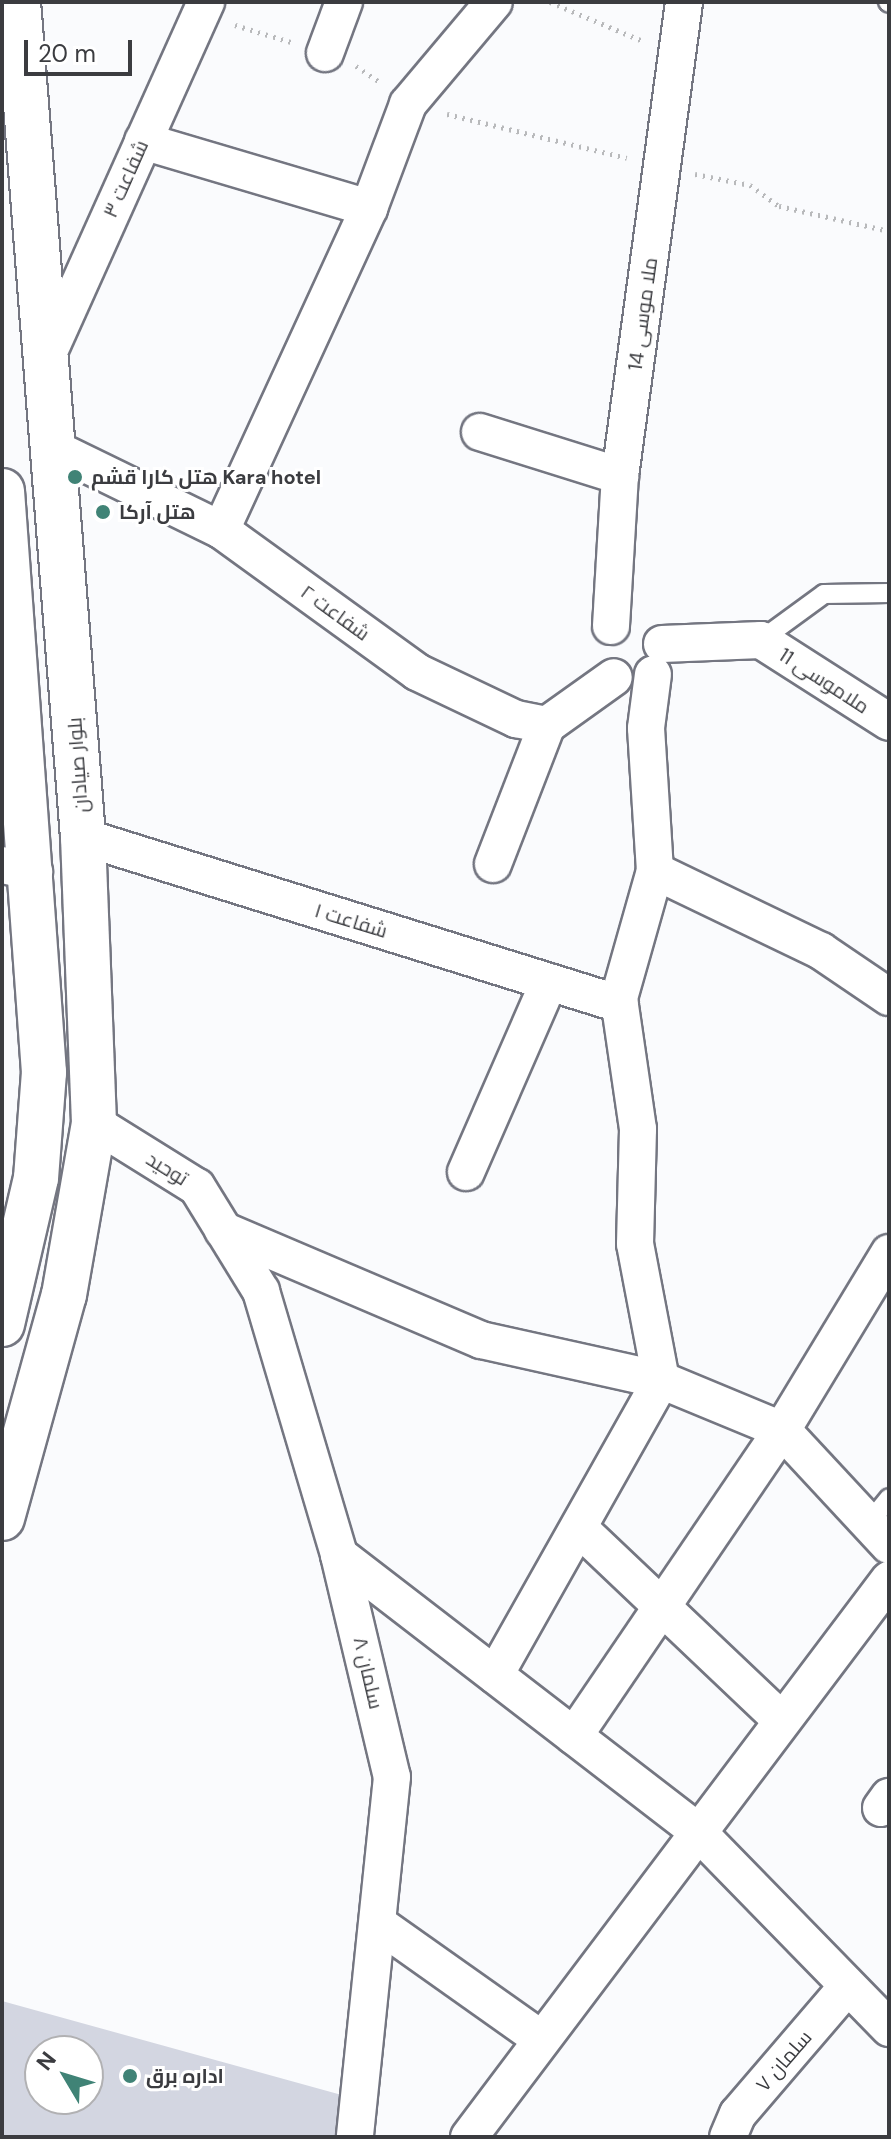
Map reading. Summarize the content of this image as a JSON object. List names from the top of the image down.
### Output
{
  "streets": {
    "main road": ["بلوار صیادان"],
    "street": [
      "شفاعت ۳",
      "ملا موسی 14",
      "شفاعت ۲",
      "ملاموسی 11",
      "شفاعت ۱",
      "توحید",
      "سلمان ۸",
      "سلمان ۷"
    ]
  },
  "crossings": [
    ["شفاعت ۳", "بلوار صیادان"],
    ["ملا موسی 14", "ملاموسی 11"],
    ["شفاعت ۲", "بلوار صیادان"],
    ["بلوار صیادان", "شفاعت ۱"],
    ["بلوار صیادان", "توحید"],
    ["توحید", "سلمان ۸"]
  ],
  "places": ["هتل کارا قشم Kara hotel", "هتل آرکا", "اداره برق"],
  "scale_bar": "20 m",
  "north": "top left"
}
